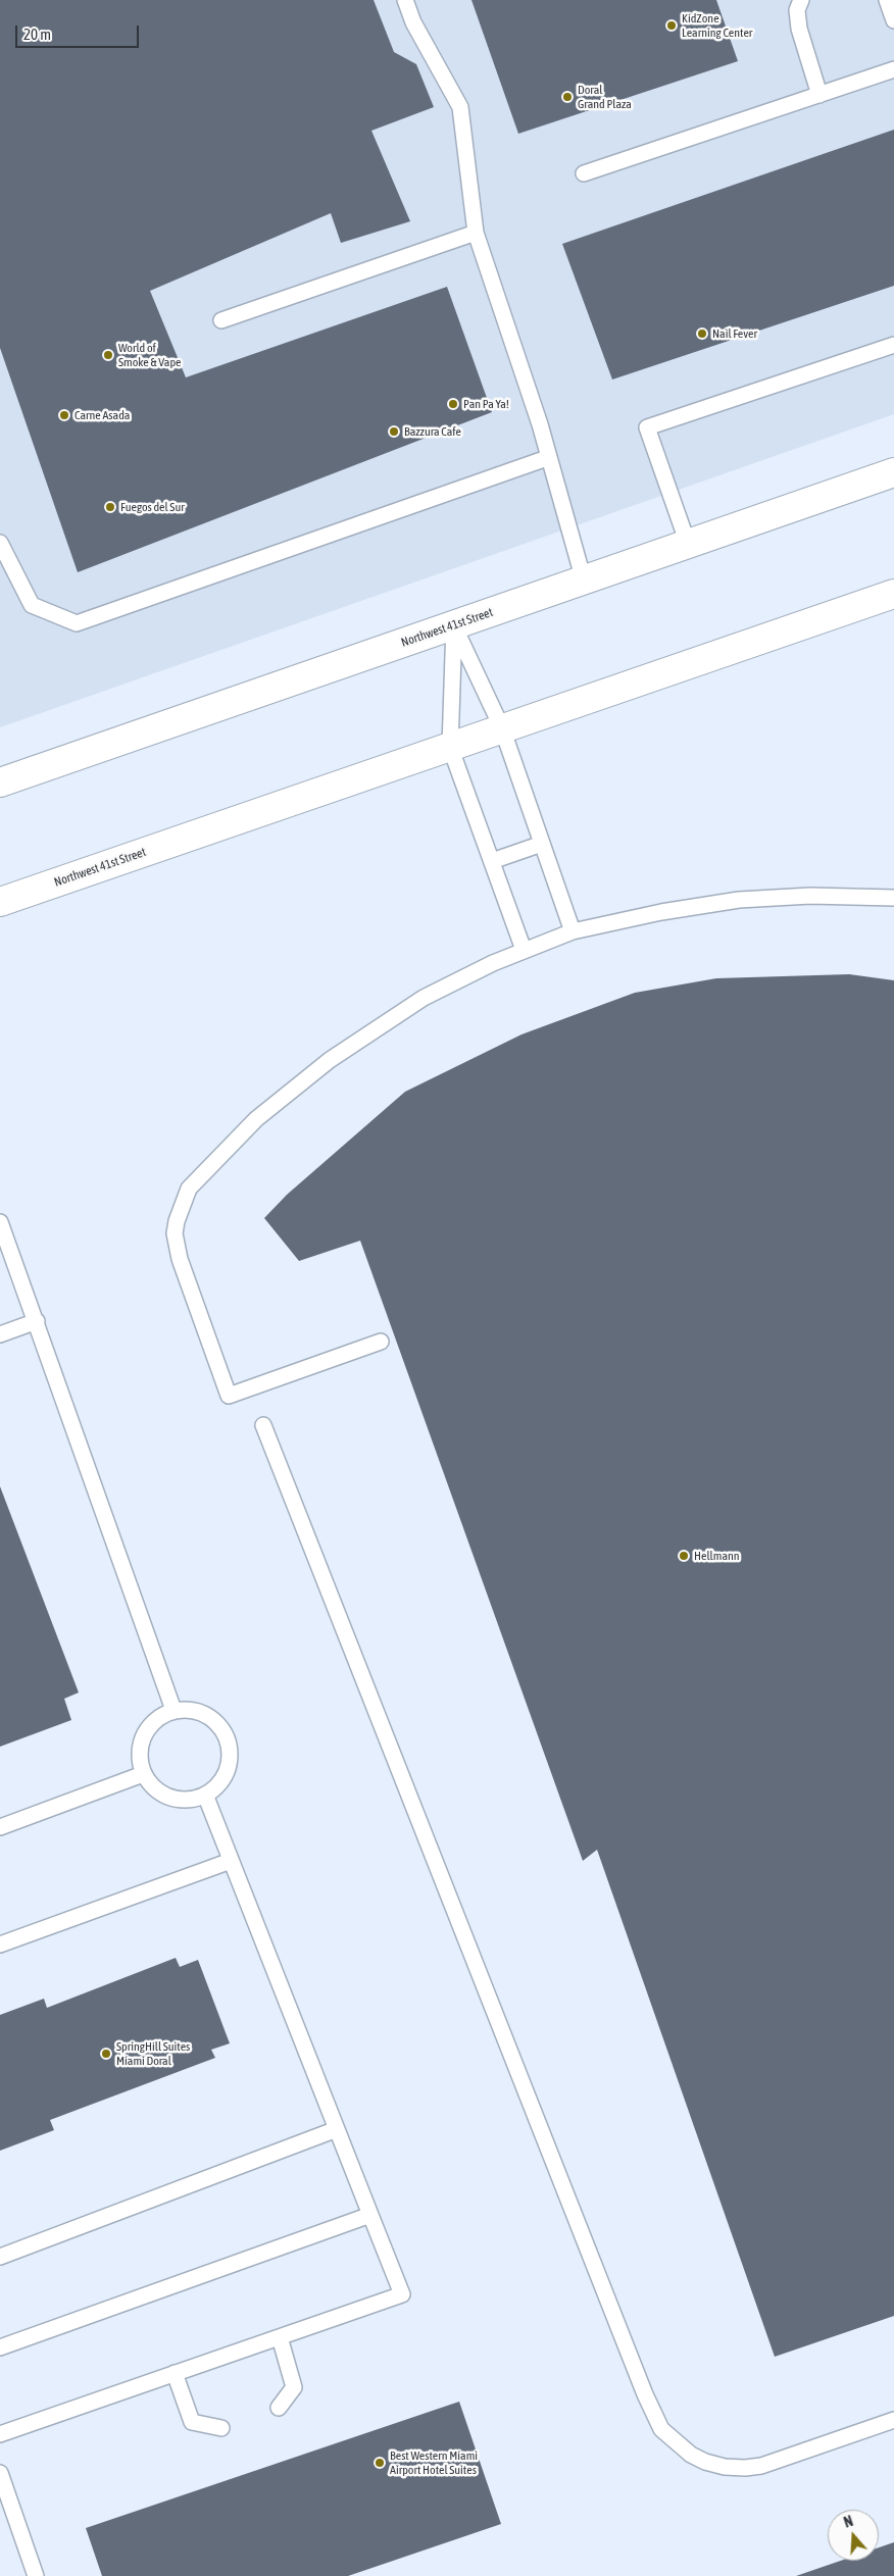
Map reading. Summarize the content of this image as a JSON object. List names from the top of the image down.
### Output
{
  "streets": {
    "main road": ["Northwest 41st Street"]
  },
  "places": [
    "KidZone Learning Center",
    "Doral Grand Plaza",
    "Nail Fever",
    "World of Smoke & Vape",
    "Pan Pa Ya!",
    "Carne Asada",
    "Bazzura Cafe",
    "Fuegos del Sur",
    "Hellmann",
    "SpringHill Suites Miami Doral",
    "Best Western Miami Airport Hotel Suites"
  ],
  "scale_bar": "20 m",
  "north": "top"
}
